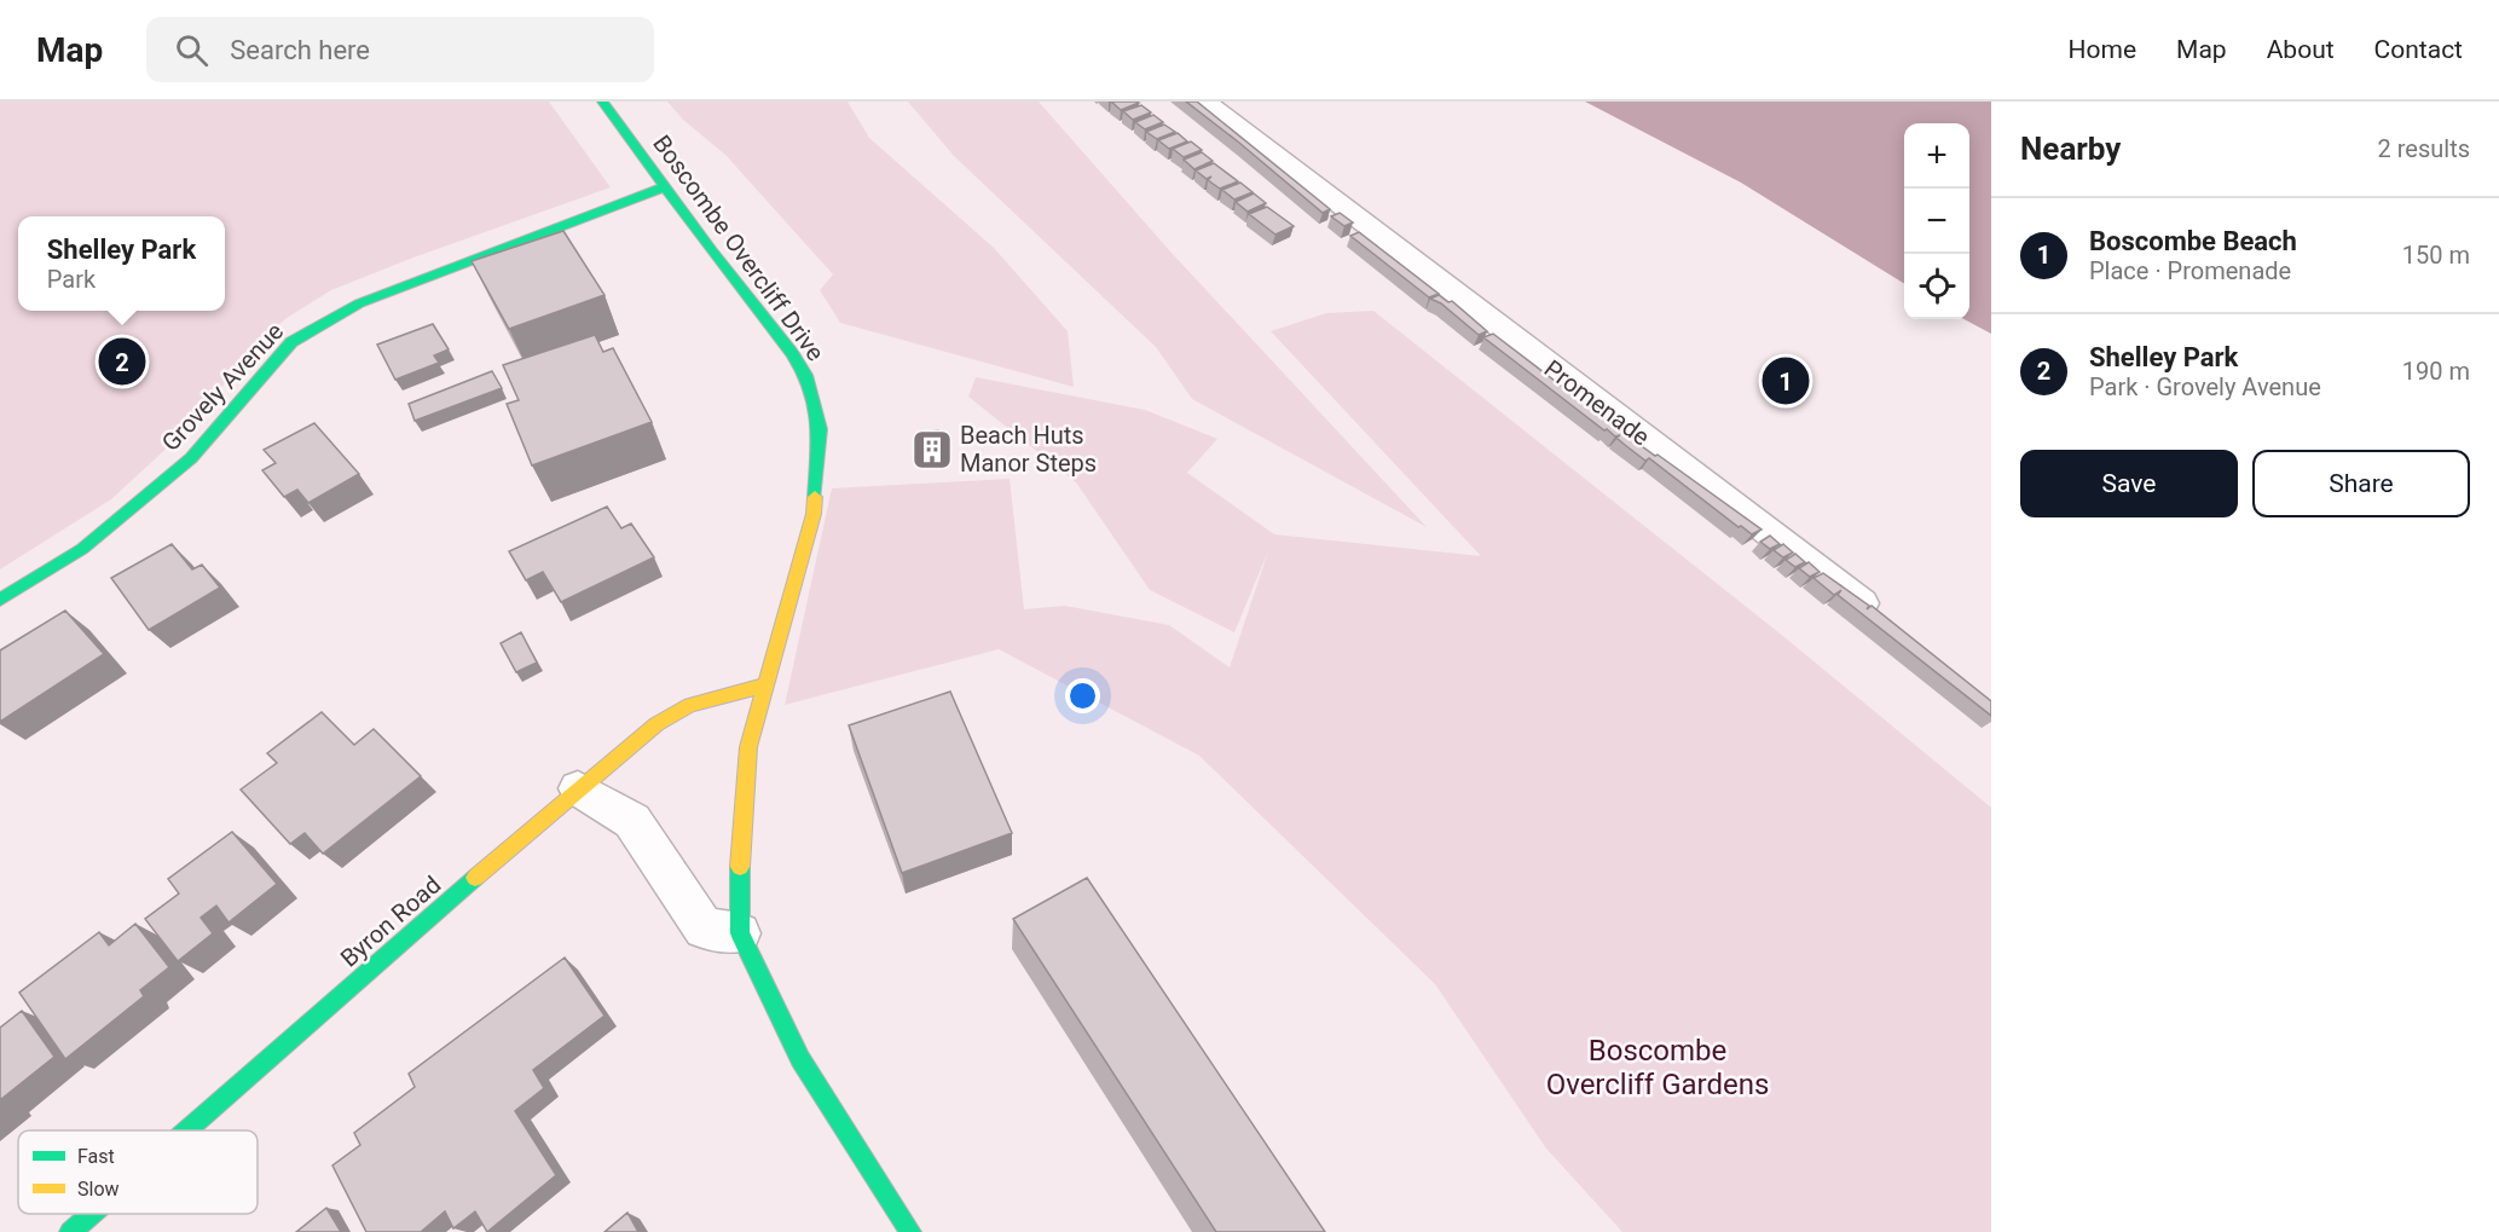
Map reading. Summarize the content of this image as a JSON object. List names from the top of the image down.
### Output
{
  "streets": {
    "street": [
      "Boscombe Overcliff Drive",
      "Grovely Avenue",
      "Promenade",
      "Byron Road"
    ]
  },
  "crossings": [
    ["Boscombe Overcliff Drive", "Grovely Avenue"],
    ["Boscombe Overcliff Drive", "Byron Road"]
  ],
  "parks": ["Boscombe Overcliff Gardens"],
  "places": {
    "building": ["Beach Huts Manor Steps"]
  },
  "legend": ["Fast", "Slow"],
  "page": {
    "header": "Map",
    "search": "Search here",
    "nav": [
      "Home",
      "Map",
      "About",
      "Contact"
    ],
    "heading": ["Nearby", "2 results"],
    "map_buttons": ["+", "−"],
    "list": [
      {
        "mark": "1",
        "name": "Boscombe Beach",
        "note": "Place · Promenade",
        "value": "150 m"
      },
      {
        "mark": "2",
        "name": "Shelley Park",
        "note": "Park · Grovely Avenue",
        "value": "190 m"
      }
    ],
    "popup": ["Shelley Park", "Park"],
    "pins": ["2", "1"],
    "buttons": ["Save", "Share"]
  }
}
